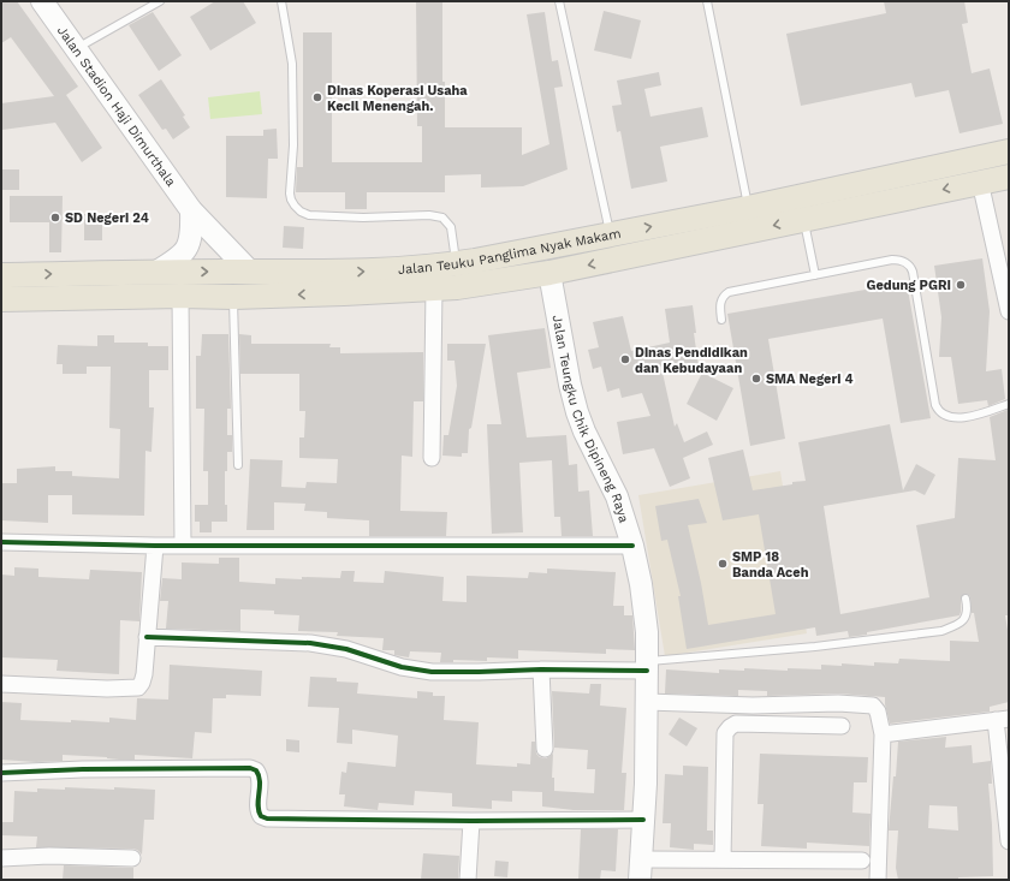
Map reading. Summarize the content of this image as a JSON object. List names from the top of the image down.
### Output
{
  "streets": {
    "main road": ["Jalan Teuku Panglima Nyak Makam"],
    "street": ["Jalan Stadion Haji Dimurthala", "Jalan Teungku Chik Dipineng Raya"]
  },
  "crossings": [
    ["Jalan Stadion Haji Dimurthala", "Jalan Teuku Panglima Nyak Makam"],
    ["Jalan Teuku Panglima Nyak Makam", "Jalan Teungku Chik Dipineng Raya"]
  ],
  "places": [
    "Dinas Koperasi Usaha Kecil Menengah.",
    "SD Negeri 24",
    "Gedung PGRI",
    "Dinas Pendidikan dan Kebudayaan",
    "SMA Negeri 4",
    "SMP 18 Banda Aceh"
  ]
}
